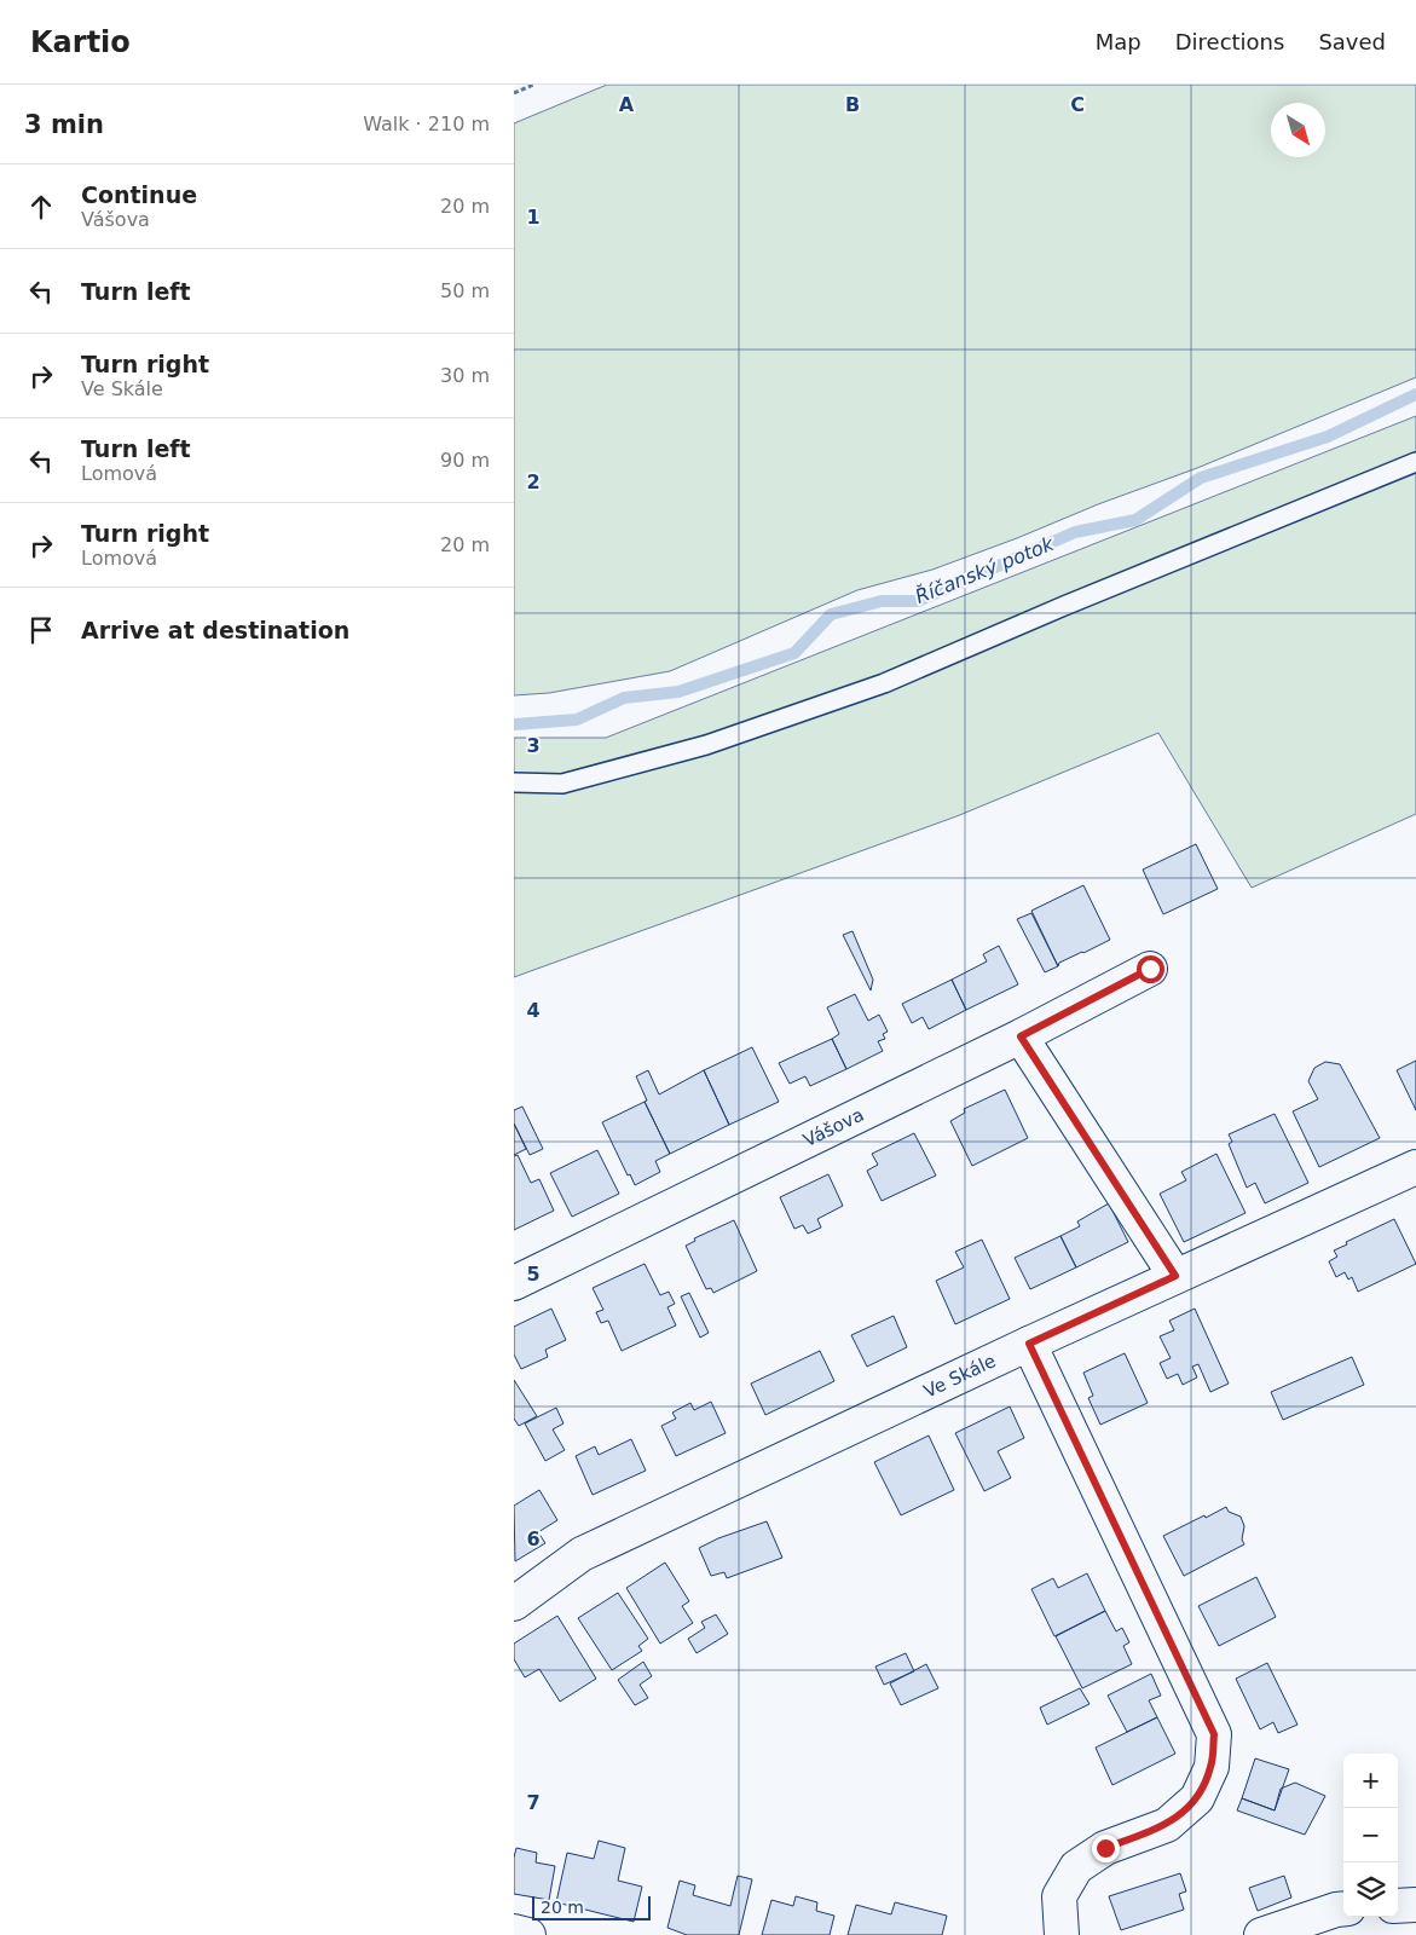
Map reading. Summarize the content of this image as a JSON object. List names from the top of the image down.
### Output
{
  "streets": {
    "street": ["Vášova", "Ve Skále"]
  },
  "water": ["Říčanský potok"],
  "scale_bar": "20 m",
  "north": "bottom right",
  "page": {
    "header": "Kartio",
    "nav": ["Map", "Directions", "Saved"],
    "heading": ["3 min", "Walk · 210 m"],
    "list": [
      ["Continue", "Vášova", "20 m"],
      ["Turn left", "50 m"],
      ["Turn right", "Ve Skále", "30 m"],
      ["Turn left", "Lomová", "90 m"],
      ["Turn right", "Lomová", "20 m"],
      "Arrive at destination"
    ],
    "map_buttons": ["+", "−"],
    "scale": "20 m"
  },
  "grid": {
    "columns": ["A", "B", "C"],
    "rows": [
      "1",
      "2",
      "3",
      "4",
      "5",
      "6",
      "7"
    ]
  }
}
